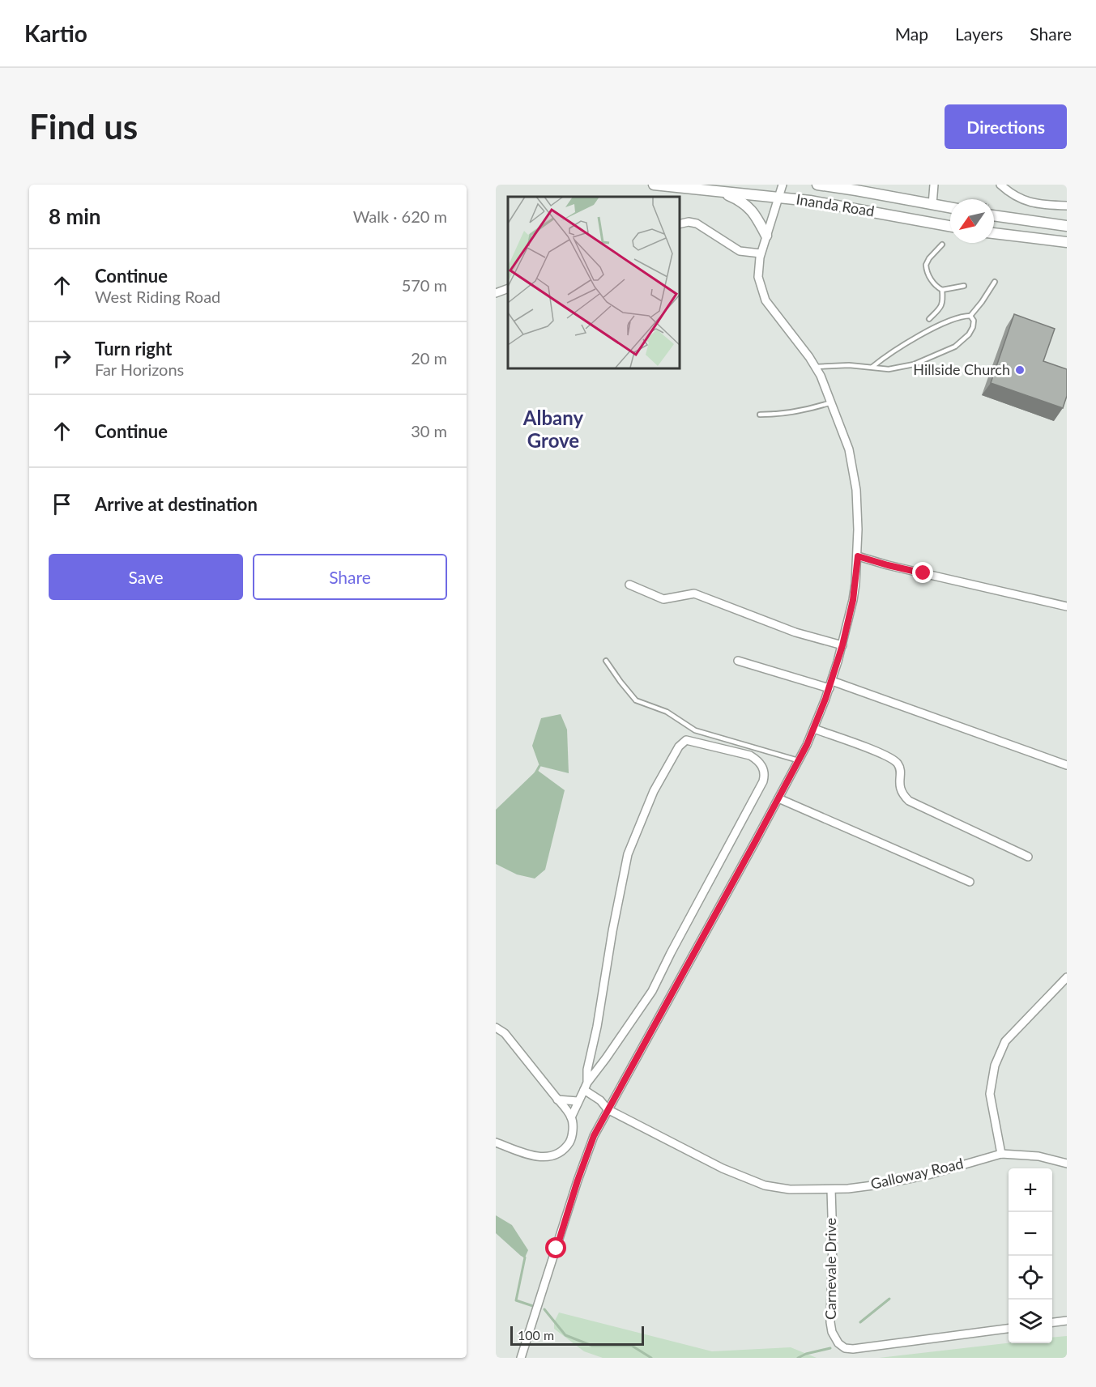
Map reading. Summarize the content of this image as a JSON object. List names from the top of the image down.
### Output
{
  "streets": {
    "main road": ["Inanda Road"],
    "street": ["Galloway Road", "Carnevale Drive"]
  },
  "crossings": [
    ["Galloway Road", "Carnevale Drive"]
  ],
  "districts": ["Albany Grove"],
  "places": ["Hillside Church"],
  "scale_bar": "100 m",
  "north": "bottom left",
  "page": {
    "header": "Kartio",
    "nav": ["Map", "Layers", "Share"],
    "buttons": [
      "Directions",
      ["Save", "Share"]
    ],
    "title": "Find us",
    "heading": ["8 min", "Walk · 620 m"],
    "list": [
      ["Continue", "West Riding Road", "570 m"],
      ["Turn right", "Far Horizons", "20 m"],
      ["Continue", "30 m"],
      "Arrive at destination"
    ],
    "map_buttons": ["+", "−"],
    "scale": "100 m"
  }
}
